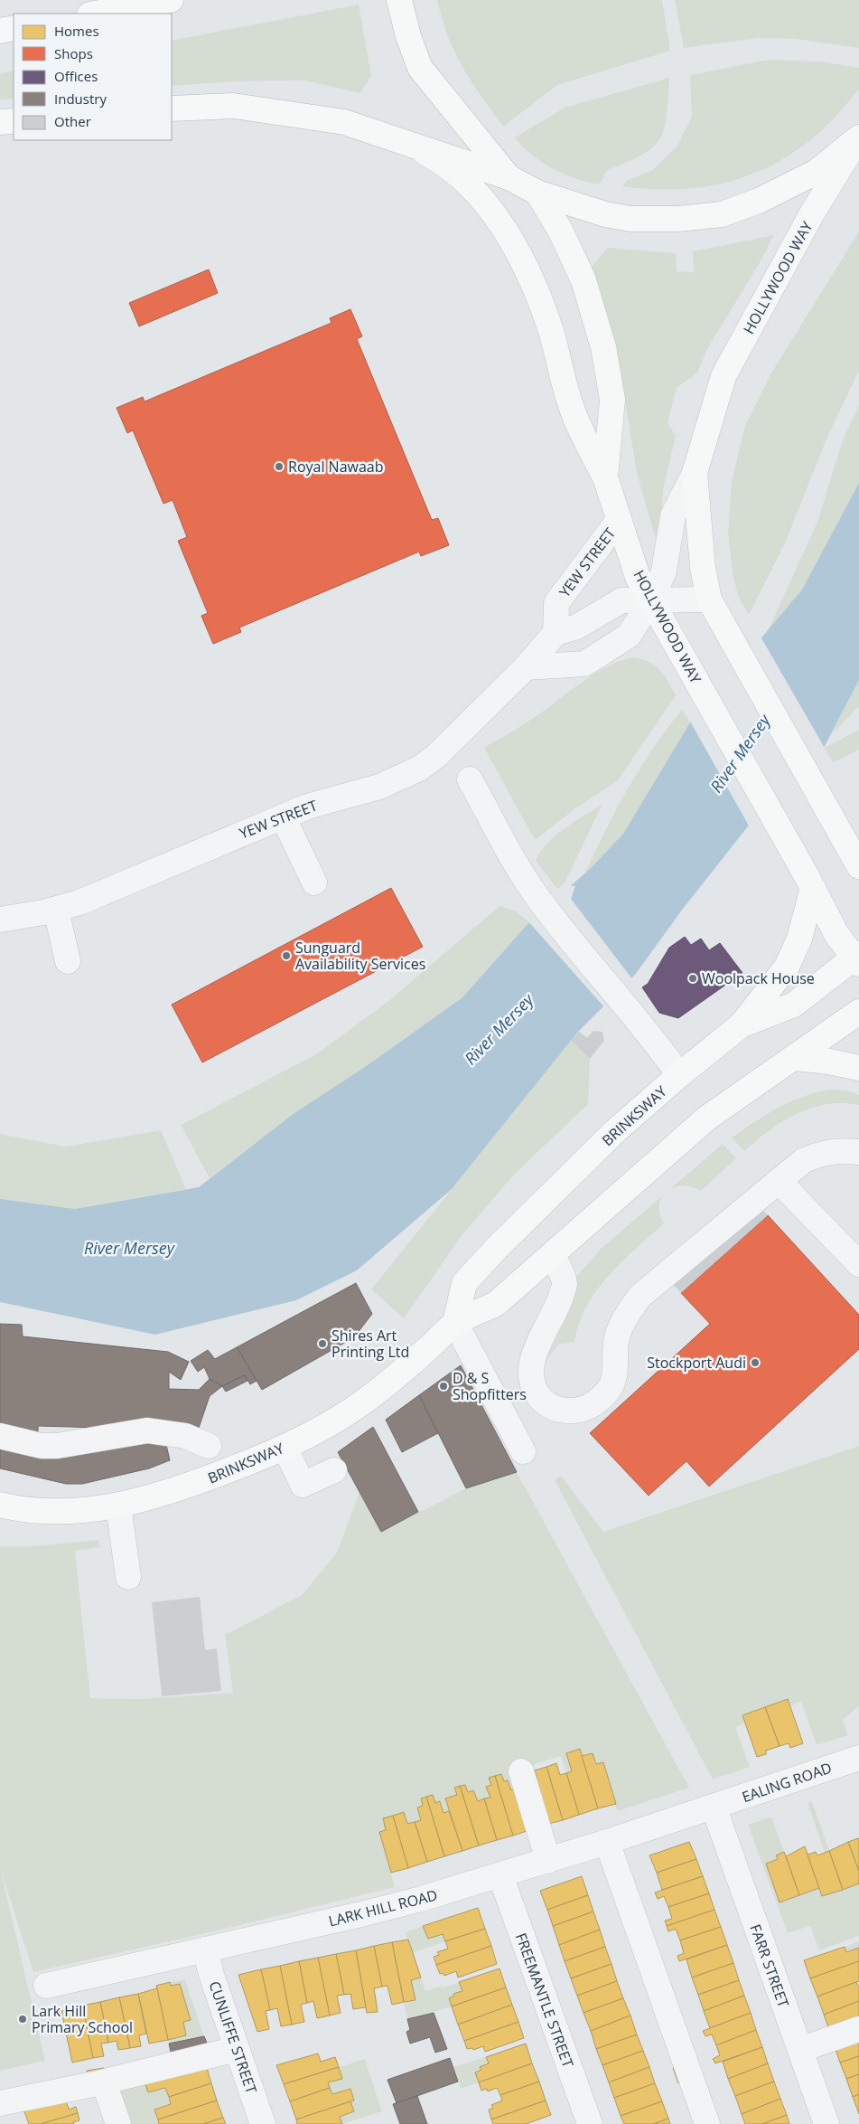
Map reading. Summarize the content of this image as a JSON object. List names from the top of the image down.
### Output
{
  "streets": {
    "main road": ["HOLLYWOOD WAY", "BRINKSWAY"],
    "street": [
      "YEW STREET",
      "EALING ROAD",
      "LARK HILL ROAD",
      "FARR STREET",
      "FREEMANTLE STREET",
      "CUNLIFFE STREET"
    ]
  },
  "crossings": [
    ["HOLLYWOOD WAY", "YEW STREET"],
    ["HOLLYWOOD WAY", "BRINKSWAY"],
    ["EALING ROAD", "LARK HILL ROAD"],
    ["EALING ROAD", "FARR STREET"],
    ["LARK HILL ROAD", "FARR STREET"],
    ["LARK HILL ROAD", "FREEMANTLE STREET"],
    ["LARK HILL ROAD", "CUNLIFFE STREET"]
  ],
  "water": ["River Mersey"],
  "places": [
    "Royal Nawaab",
    "Sunguard Availability Services",
    "Woolpack House",
    "Shires Art Printing Ltd",
    "Stockport Audi",
    "D & S Shopfitters",
    "Lark Hill Primary School"
  ],
  "legend": [
    "Homes",
    "Shops",
    "Offices",
    "Industry",
    "Other"
  ]
}
